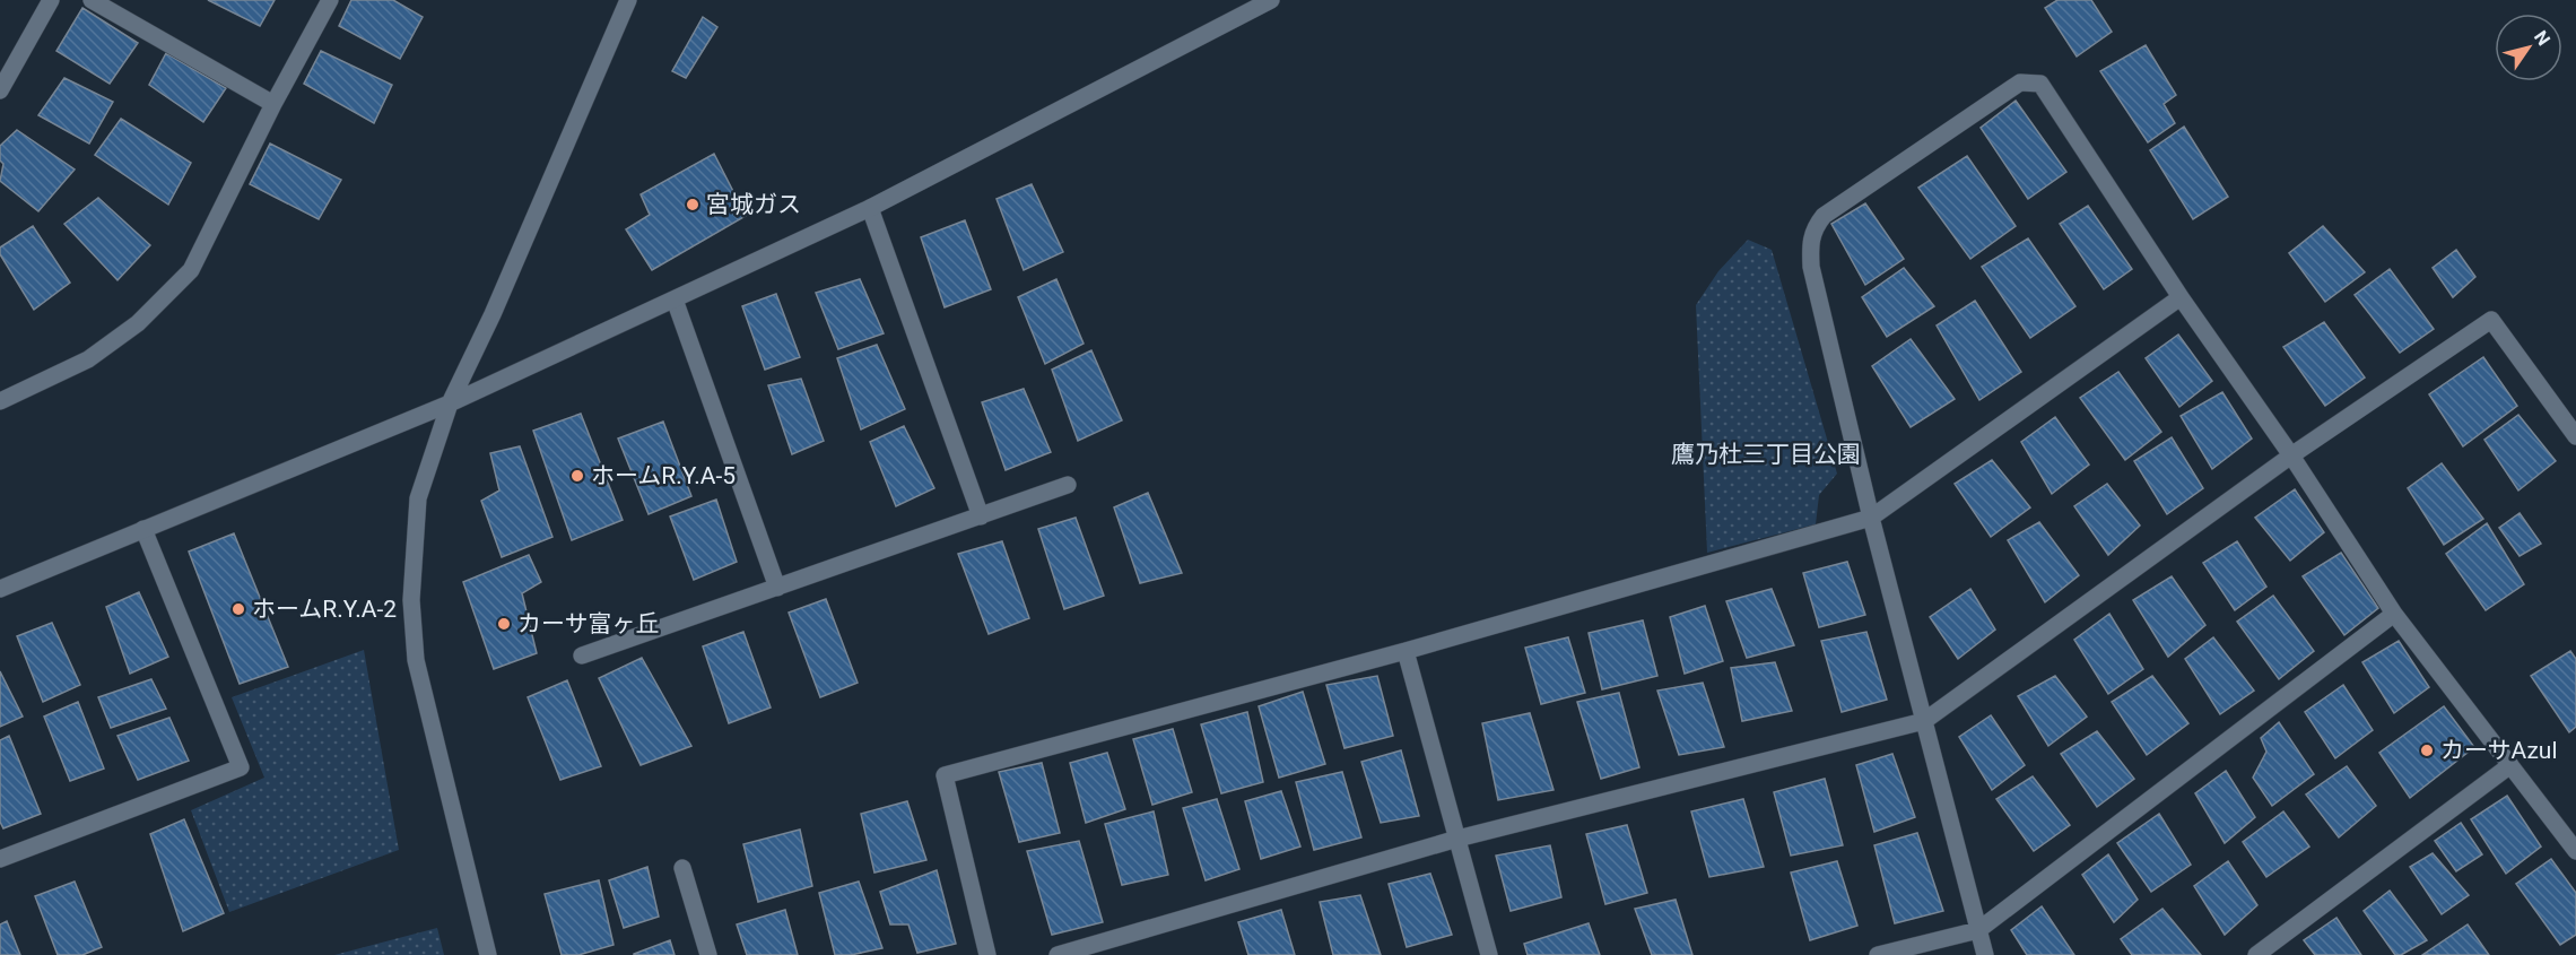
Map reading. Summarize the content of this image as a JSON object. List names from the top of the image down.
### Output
{
  "parks": ["鷹乃杜三丁目公園"],
  "places": [
    "宮城ガス",
    "ホームR.Y.A-5",
    "ホームR.Y.A-2",
    "カーサ富ヶ丘",
    "カーサAzul"
  ],
  "north": "top right"
}
